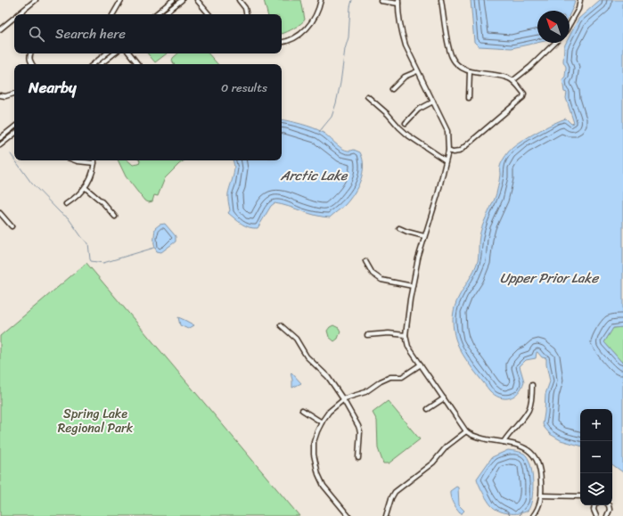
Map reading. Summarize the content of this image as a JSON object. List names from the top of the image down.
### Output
{
  "water": ["Arctic Lake", "Upper Prior Lake"],
  "parks": ["Spring Lake Regional Park"],
  "north": "top left",
  "page": {
    "search": "Search here",
    "heading": ["Nearby", "0 results"],
    "map_buttons": ["+", "−"]
  }
}
